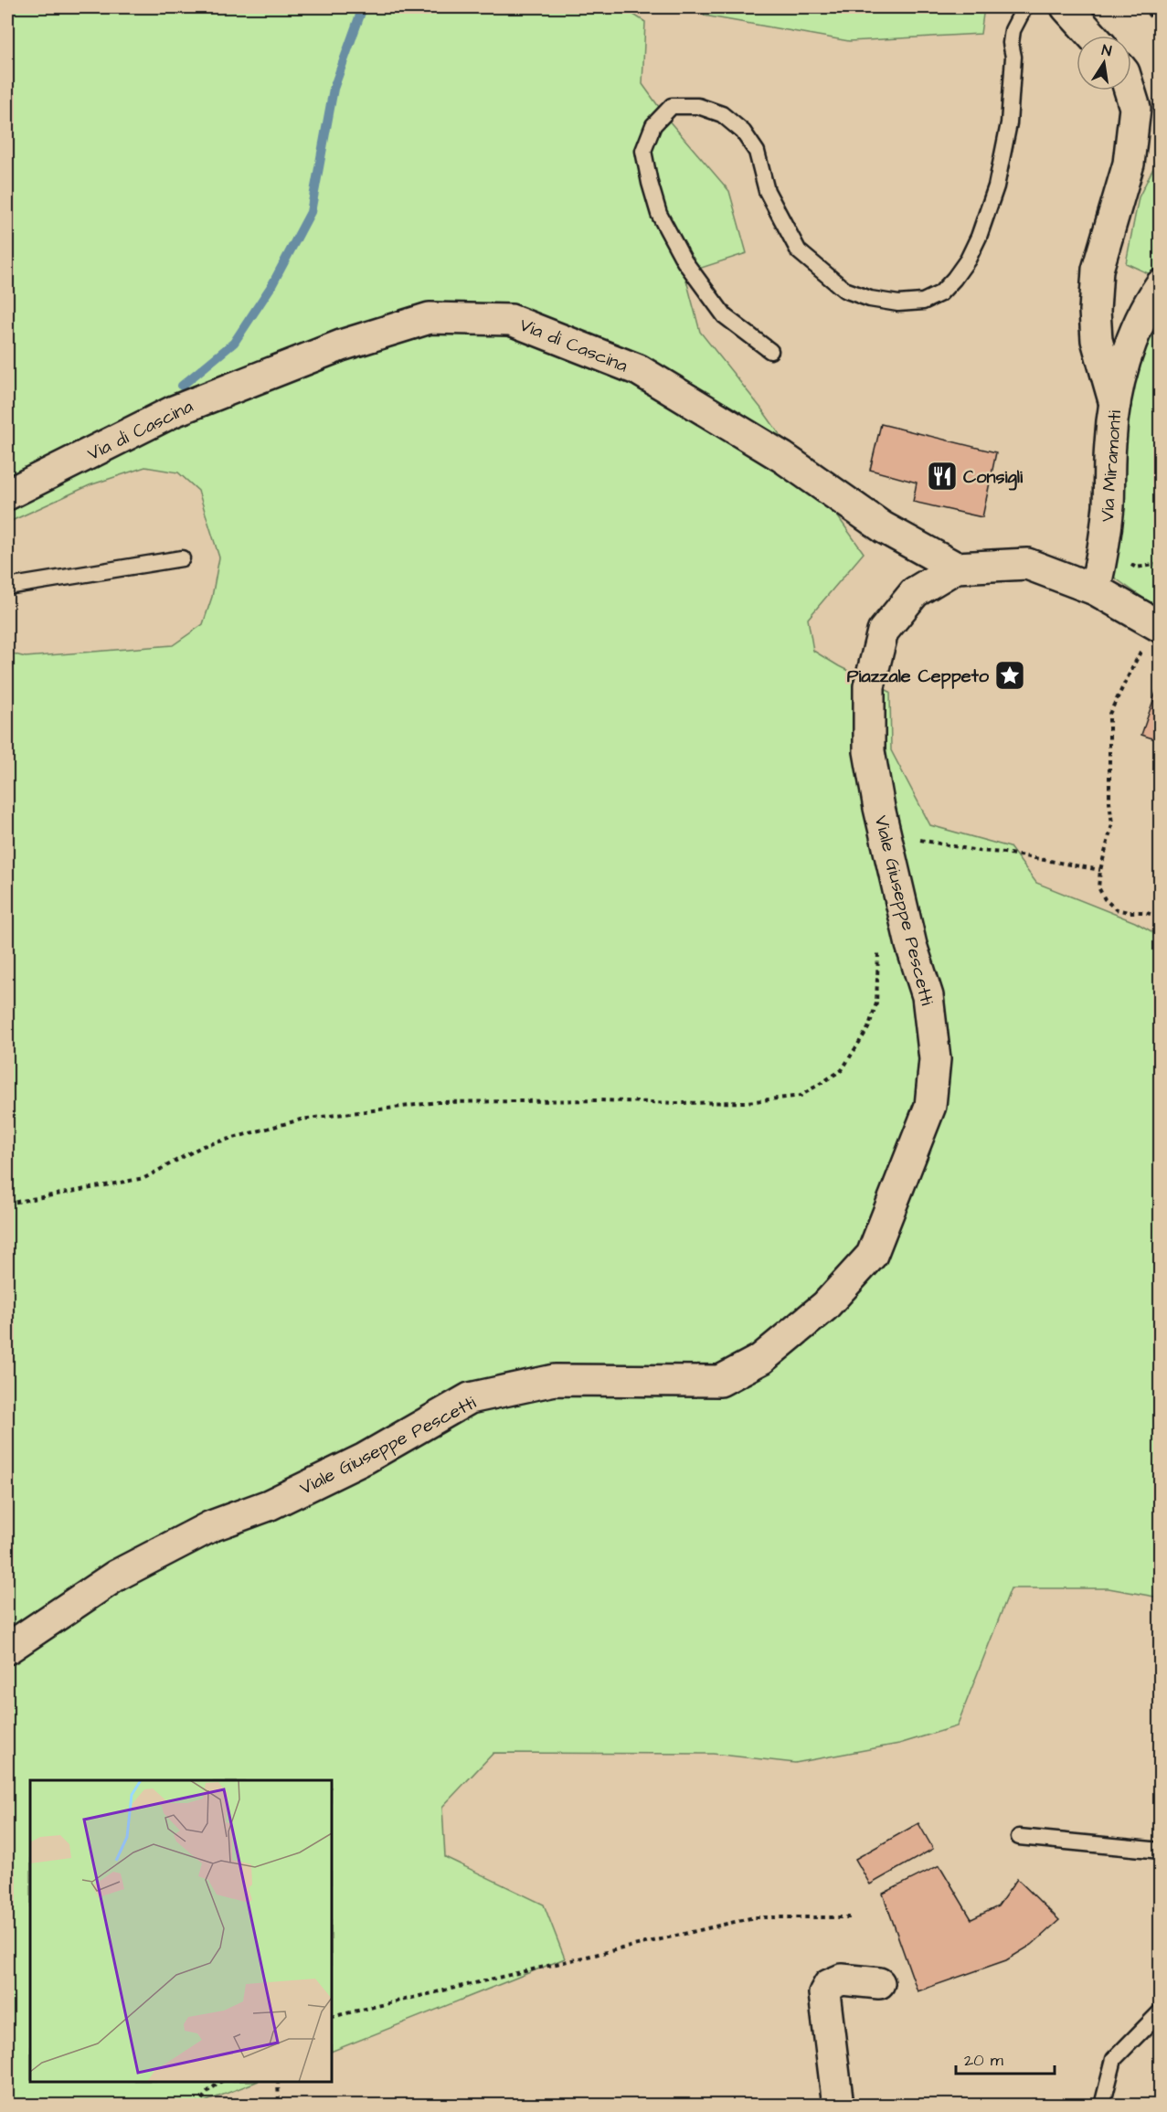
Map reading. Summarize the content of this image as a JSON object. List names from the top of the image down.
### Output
{
  "streets": {
    "street": ["Via di Cascina", "Via Miramonti", "Viale Giuseppe Pescetti"]
  },
  "crossings": [
    ["Via di Cascina", "Viale Giuseppe Pescetti"]
  ],
  "places": {
    "restaurant": ["Consigli"],
    "place": ["Piazzale Ceppeto"]
  },
  "scale_bar": "20 m",
  "north": "top"
}
